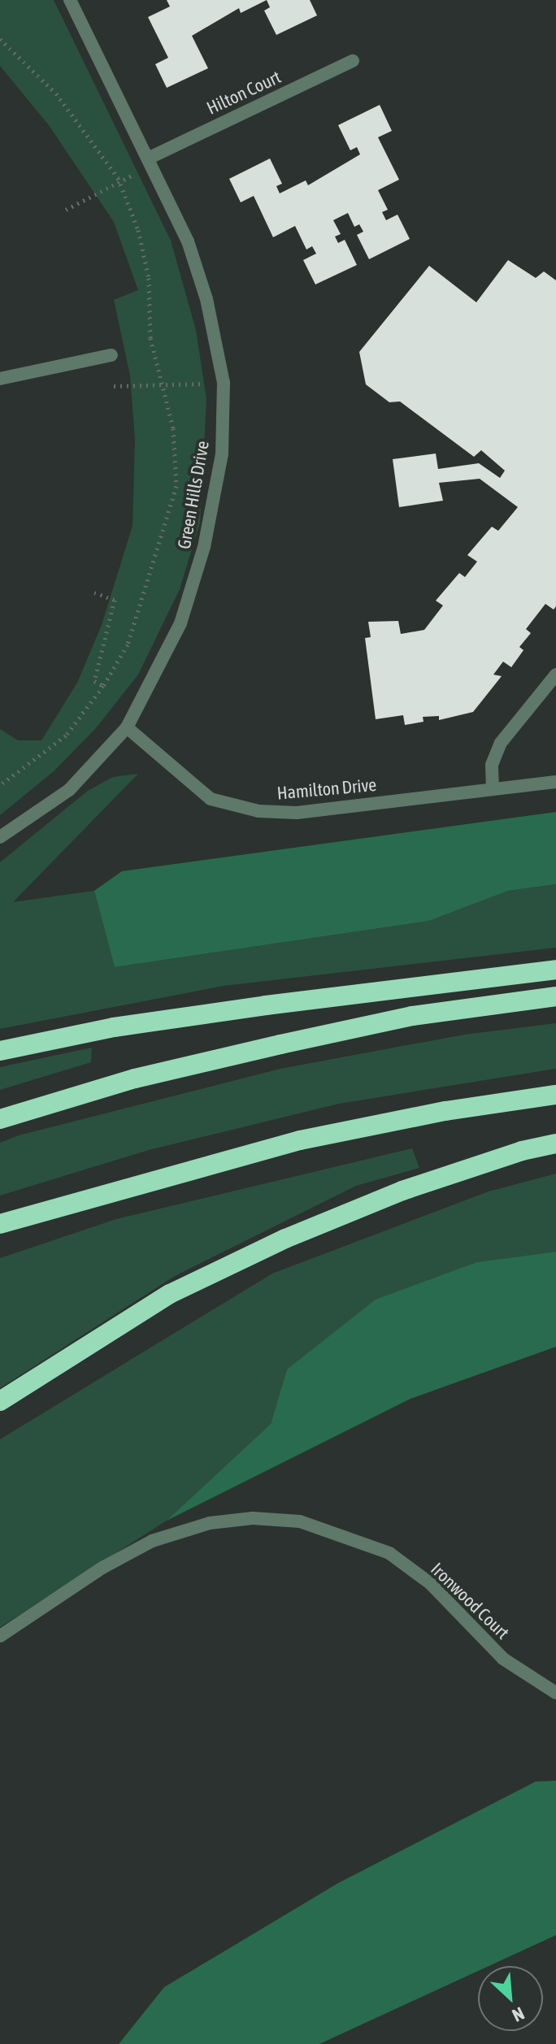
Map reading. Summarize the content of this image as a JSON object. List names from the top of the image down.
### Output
{
  "streets": {
    "street": [
      "Hilton Court",
      "Green Hills Drive",
      "Hamilton Drive",
      "Ironwood Court"
    ]
  },
  "crossings": [
    ["Hilton Court", "Green Hills Drive"],
    ["Green Hills Drive", "Hamilton Drive"]
  ],
  "north": "bottom right"
}
